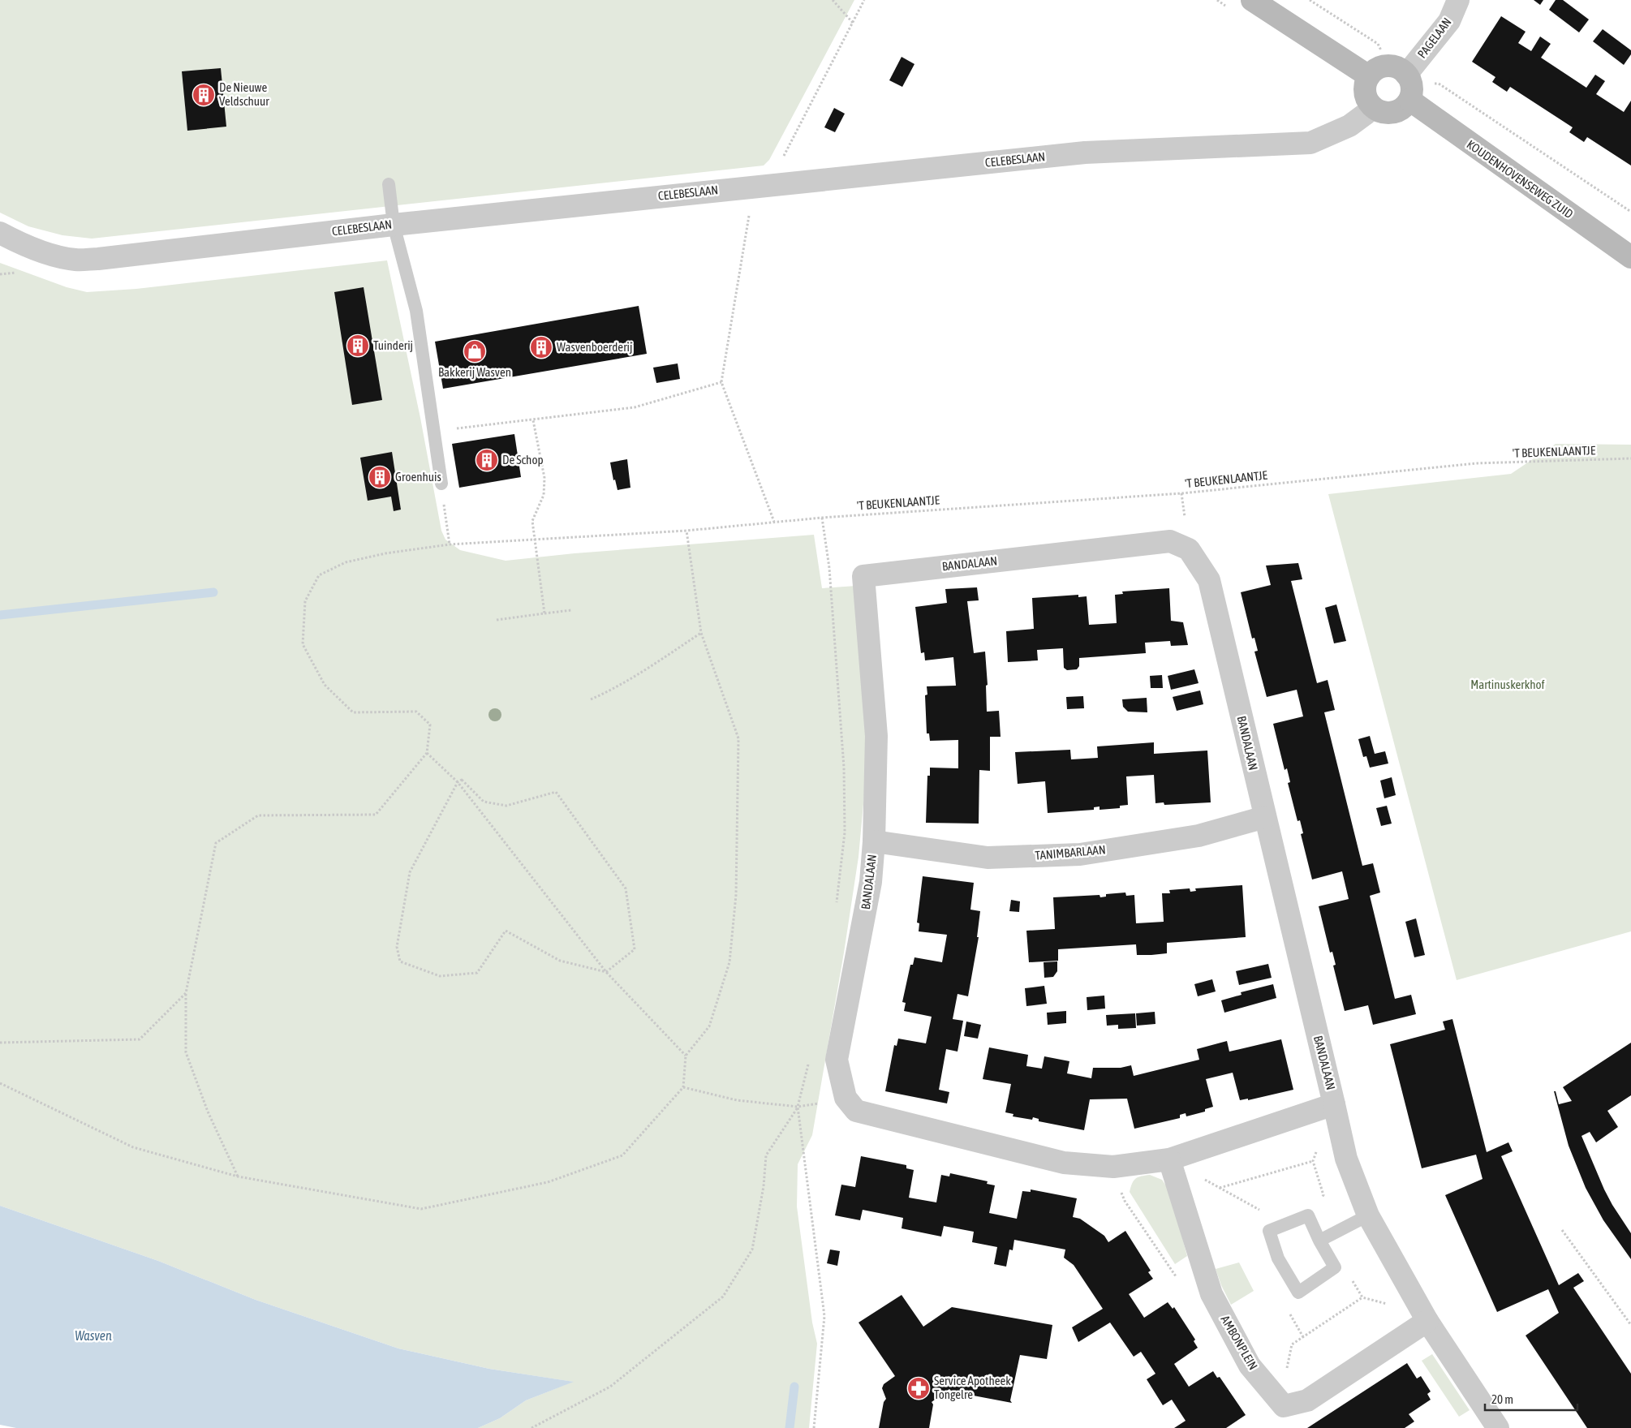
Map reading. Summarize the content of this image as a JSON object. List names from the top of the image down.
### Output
{
  "streets": {
    "main road": ["KOUDENHOVENSEWEG ZUID"],
    "street": [
      "PAGELAAN",
      "CELEBESLAAN",
      "BANDALAAN",
      "TANIMBARLAAN",
      "AMBONPLEIN"
    ],
    "path": ["'T BEUKENLAANTJE"]
  },
  "crossings": [
    ["PAGELAAN", "CELEBESLAAN"],
    ["PAGELAAN", "KOUDENHOVENSEWEG ZUID"],
    ["CELEBESLAAN", "KOUDENHOVENSEWEG ZUID"],
    ["BANDALAAN", "TANIMBARLAAN"],
    ["BANDALAAN", "AMBONPLEIN"]
  ],
  "water": ["Wasven"],
  "parks": ["Martinuskerkhof"],
  "places": {
    "building": [
      "De Nieuwe Veldschuur",
      "Tuinderij",
      "Wasvenboerderij",
      "De Schop",
      "Groenhuis"
    ],
    "shop": ["Bakkerij Wasven"],
    "pharmacy": ["Service Apotheek Tongelre"]
  },
  "scale_bar": "20 m"
}
